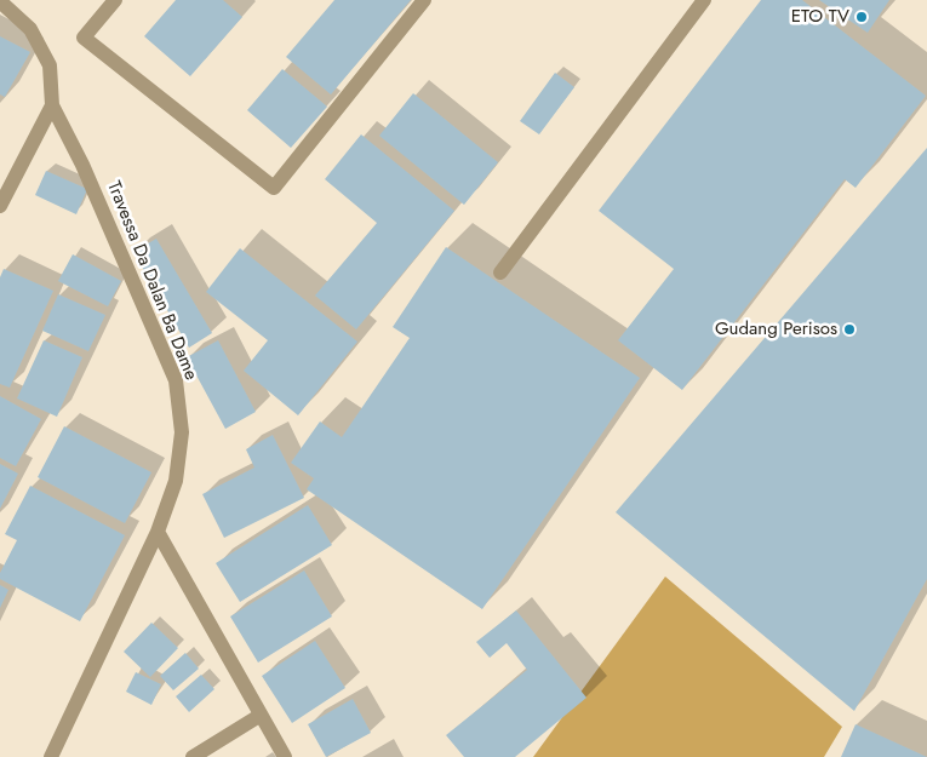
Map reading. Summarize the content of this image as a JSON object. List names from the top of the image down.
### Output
{
  "streets": {
    "street": ["Travessa Da Dalan Ba Dame"]
  },
  "places": ["ETO TV", "Gudang Perisos"]
}
